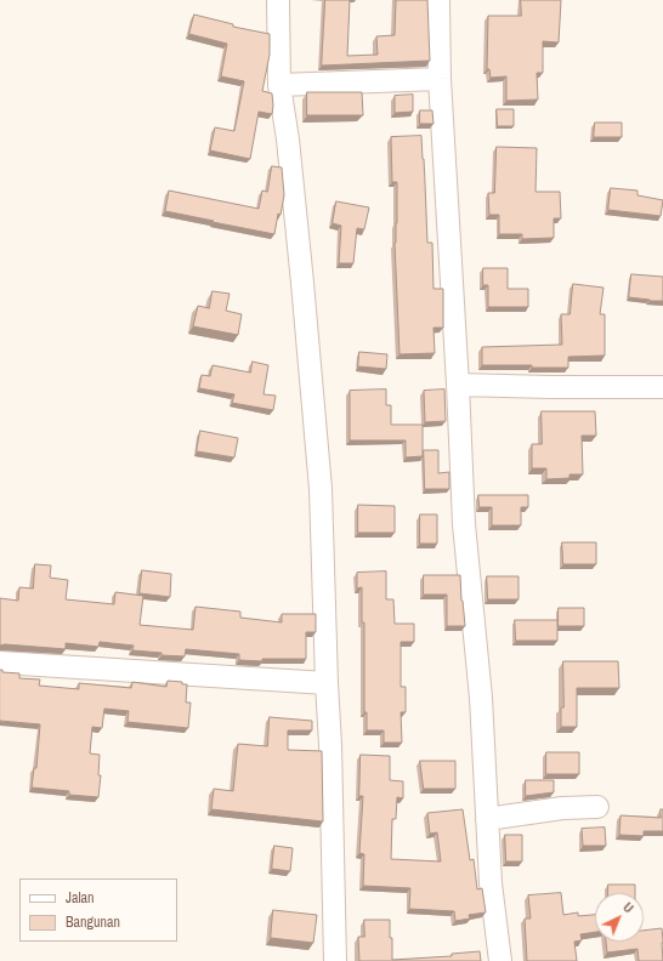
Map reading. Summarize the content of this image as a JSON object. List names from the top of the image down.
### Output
{
  "legend": ["Jalan", "Bangunan"],
  "north": "top right"
}
